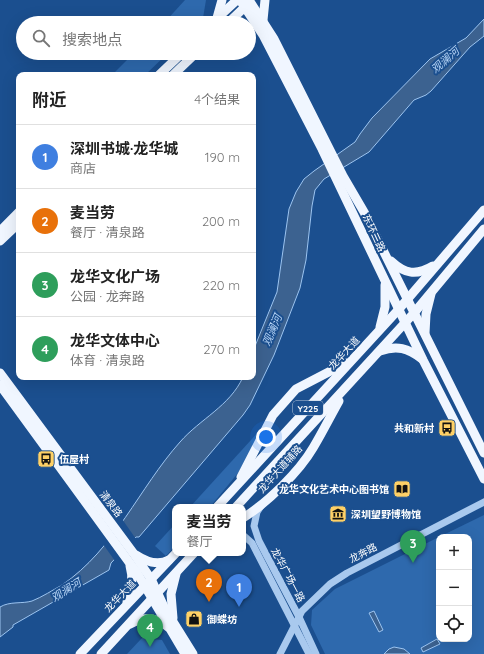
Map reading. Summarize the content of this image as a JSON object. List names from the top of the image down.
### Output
{
  "streets": {
    "main road": [
      "东环二路",
      "龙华大道",
      "Y225",
      "龙华大道辅路",
      "清泉路"
    ],
    "street": ["龙奔路", "龙华广场一路"]
  },
  "crossings": [
    ["东环二路", "龙华大道"],
    ["东环二路", "Y225"],
    ["龙华大道", "清泉路"],
    ["Y225", "龙华大道辅路"],
    ["龙华大道辅路", "龙华广场一路"],
    ["龙奔路", "龙华广场一路"]
  ],
  "water": ["观澜河"],
  "places": {
    "bus stop": ["共和新村", "伍屋村"],
    "library": ["龙华文化艺术中心图书馆"],
    "museum": ["深圳望野博物馆"],
    "shop": ["御蝶坊"]
  },
  "page": {
    "search": "搜索地点",
    "heading": ["附近", "4个结果"],
    "list": [
      {
        "mark": "1",
        "name": "深圳书城·龙华城",
        "note": "商店",
        "value": "190 m"
      },
      {
        "mark": "2",
        "name": "麦当劳",
        "note": "餐厅 · 清泉路",
        "value": "200 m"
      },
      {
        "mark": "3",
        "name": "龙华文化广场",
        "note": "公园 · 龙奔路",
        "value": "220 m"
      },
      {
        "mark": "4",
        "name": "龙华文体中心",
        "note": "体育 · 清泉路",
        "value": "270 m"
      }
    ],
    "popup": ["麦当劳", "餐厅"],
    "pins": [
      "3",
      "2",
      "1",
      "4"
    ],
    "map_buttons": ["+", "−"]
  }
}
